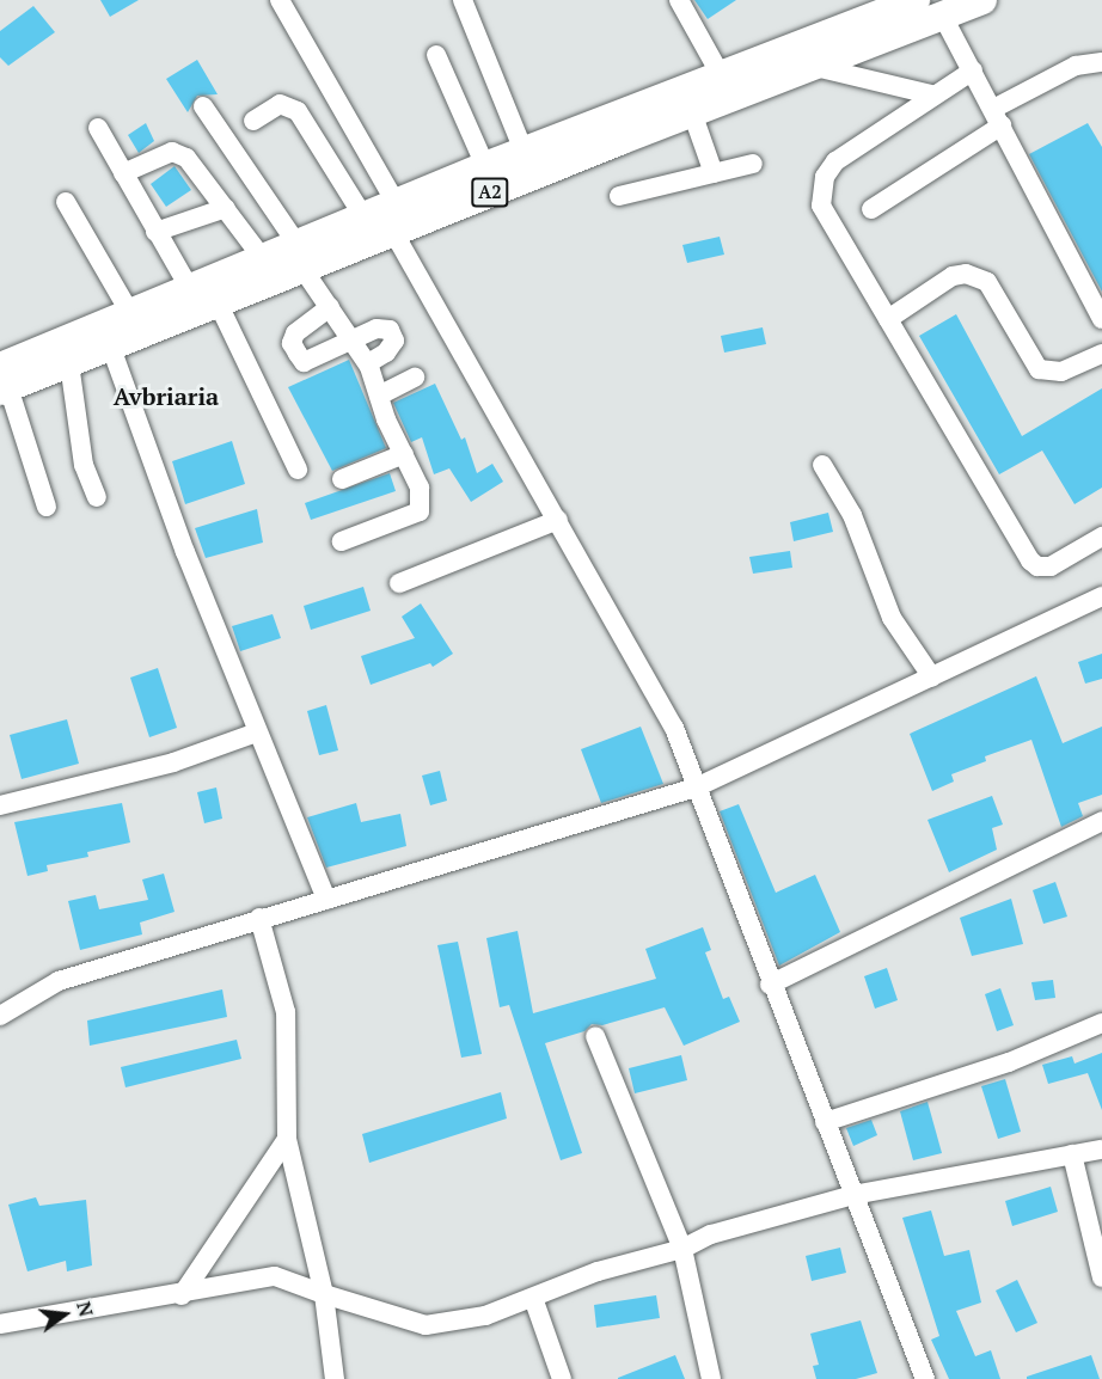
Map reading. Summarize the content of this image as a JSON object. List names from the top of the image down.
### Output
{
  "streets": {
    "highway": ["A2"]
  },
  "districts": ["Avbriaria"],
  "north": "right"
}
